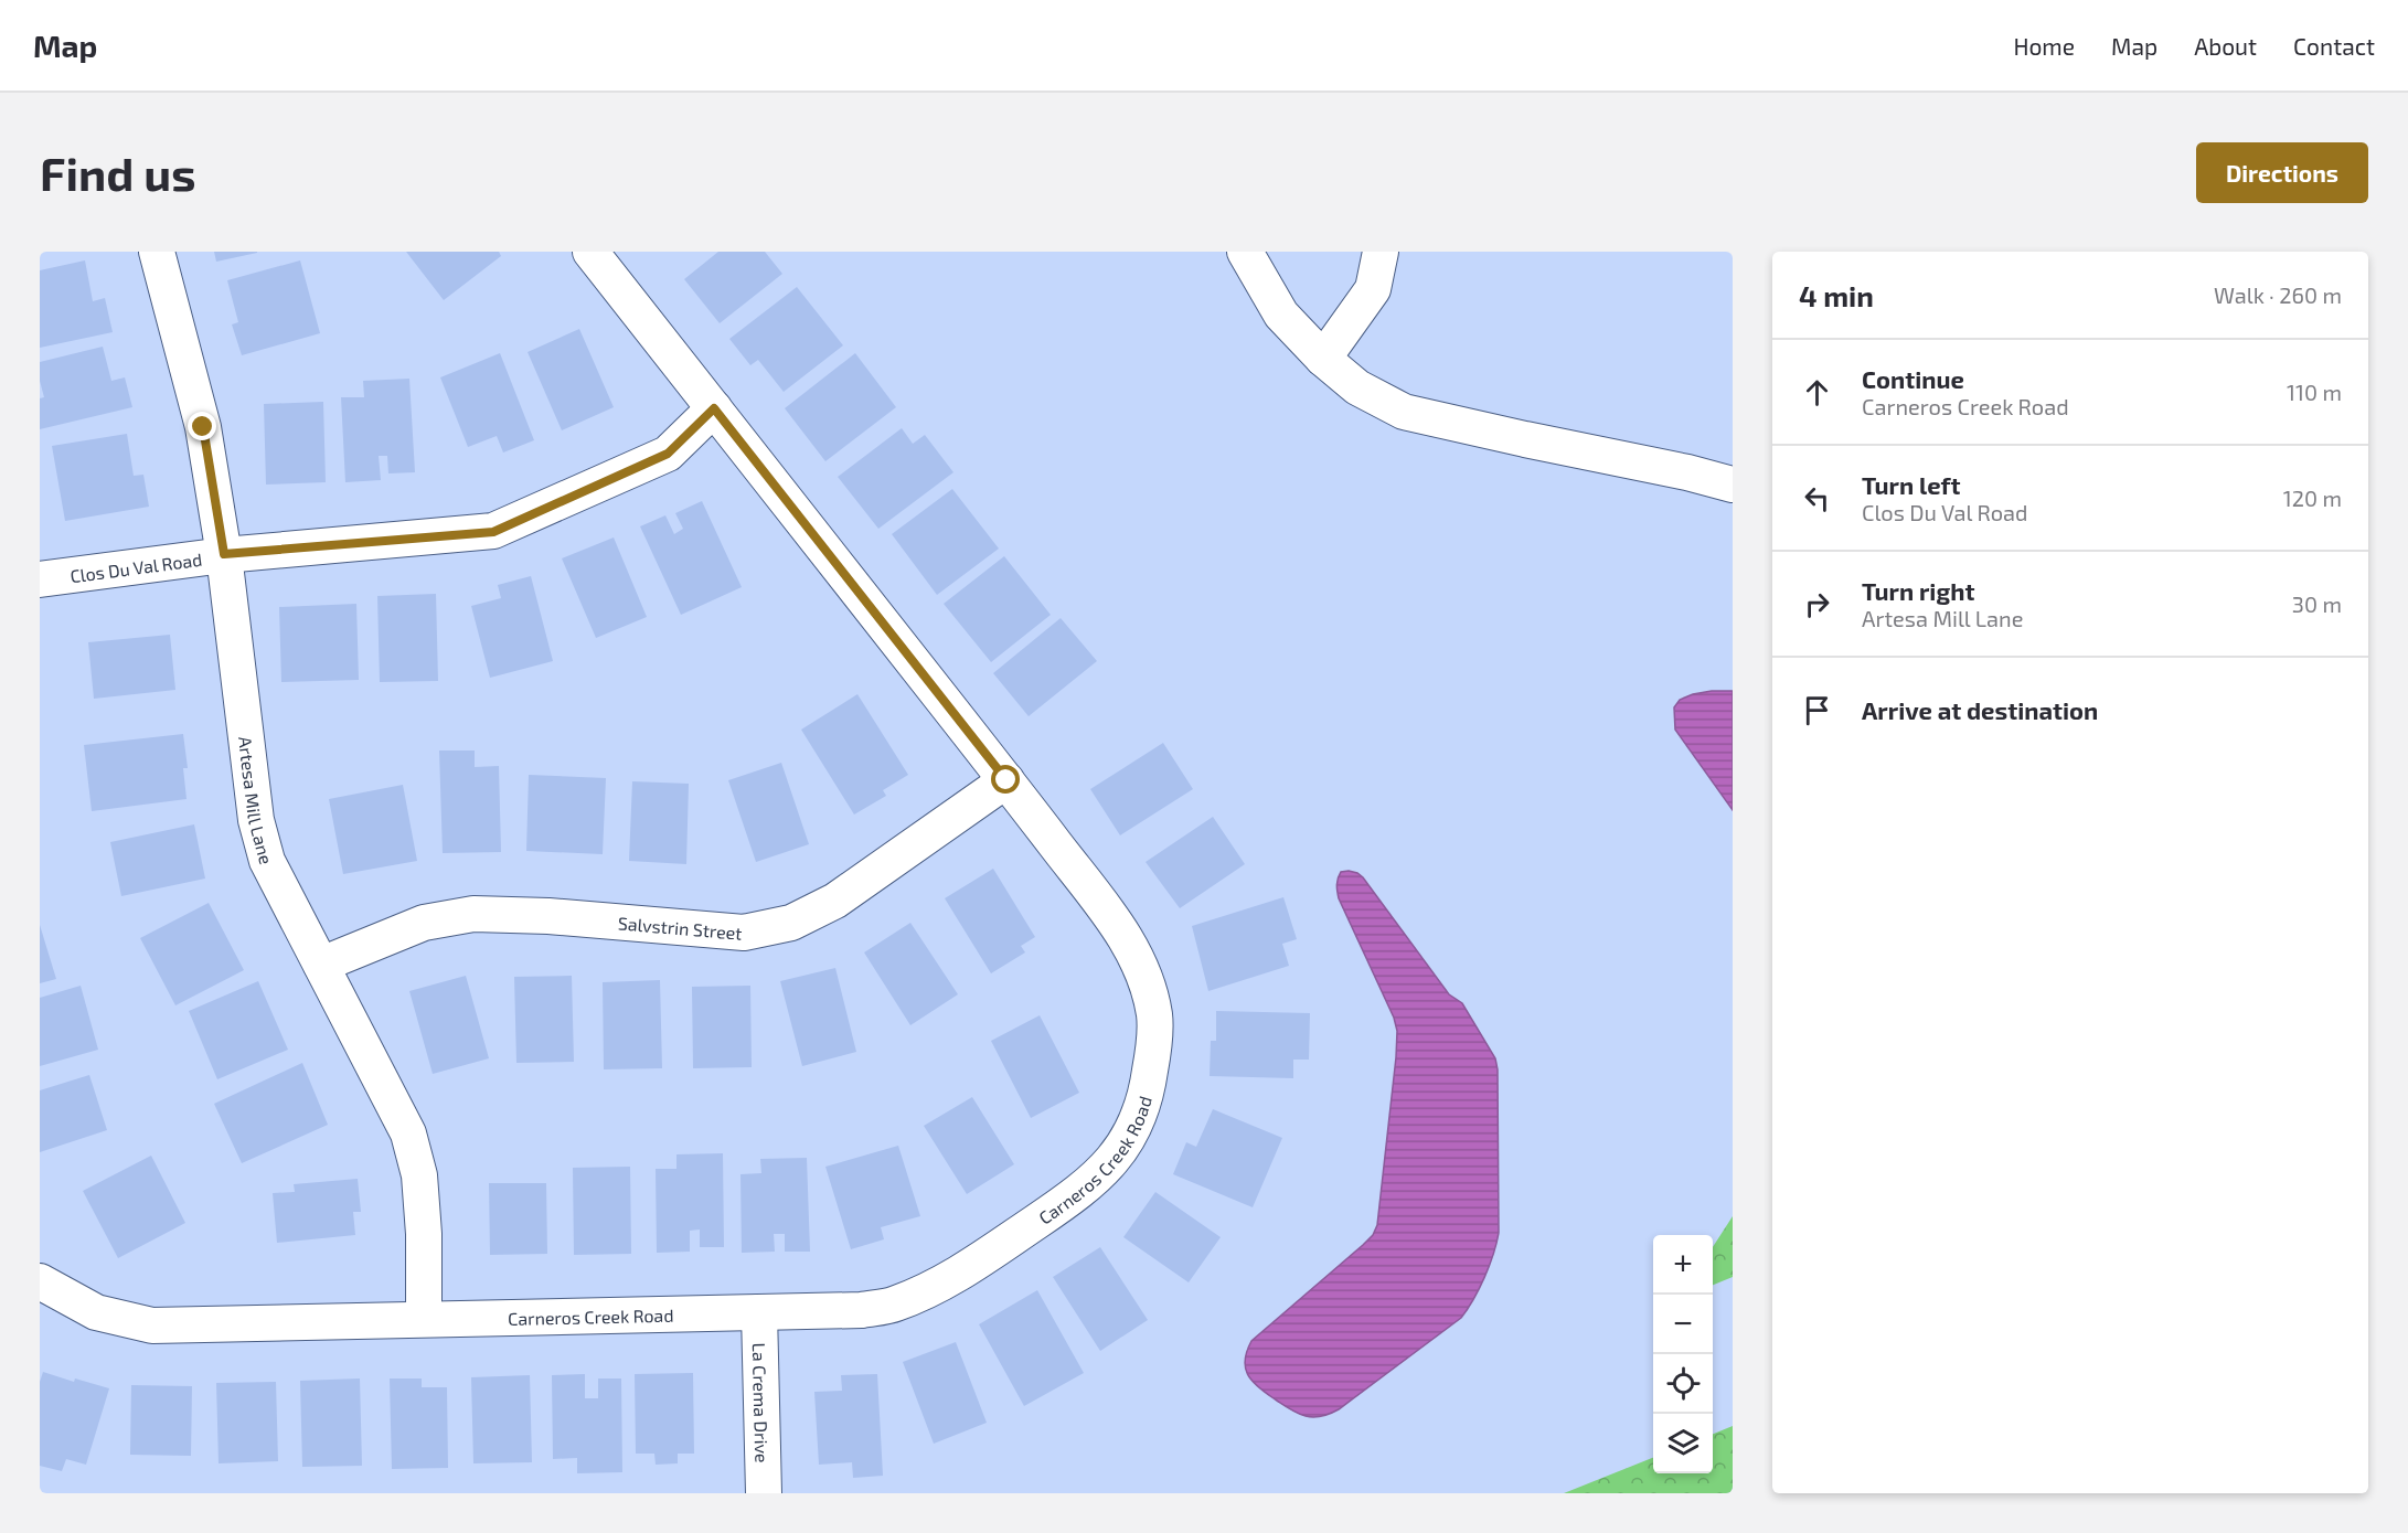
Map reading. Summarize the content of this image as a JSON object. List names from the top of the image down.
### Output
{
  "streets": {
    "street": [
      "Clos Du Val Road",
      "Artesa Mill Lane",
      "Salvstrin Street",
      "Carneros Creek Road",
      "La Crema Drive"
    ]
  },
  "crossings": [
    ["Clos Du Val Road", "Artesa Mill Lane"],
    ["Clos Du Val Road", "Carneros Creek Road"],
    ["Artesa Mill Lane", "Salvstrin Street"],
    ["Artesa Mill Lane", "Carneros Creek Road"],
    ["Salvstrin Street", "Carneros Creek Road"],
    ["Carneros Creek Road", "La Crema Drive"]
  ],
  "page": {
    "header": "Map",
    "nav": [
      "Home",
      "Map",
      "About",
      "Contact"
    ],
    "buttons": "Directions",
    "title": "Find us",
    "heading": ["4 min", "Walk · 260 m"],
    "list": [
      ["Continue", "Carneros Creek Road", "110 m"],
      ["Turn left", "Clos Du Val Road", "120 m"],
      ["Turn right", "Artesa Mill Lane", "30 m"],
      "Arrive at destination"
    ],
    "map_buttons": ["+", "−"]
  }
}
